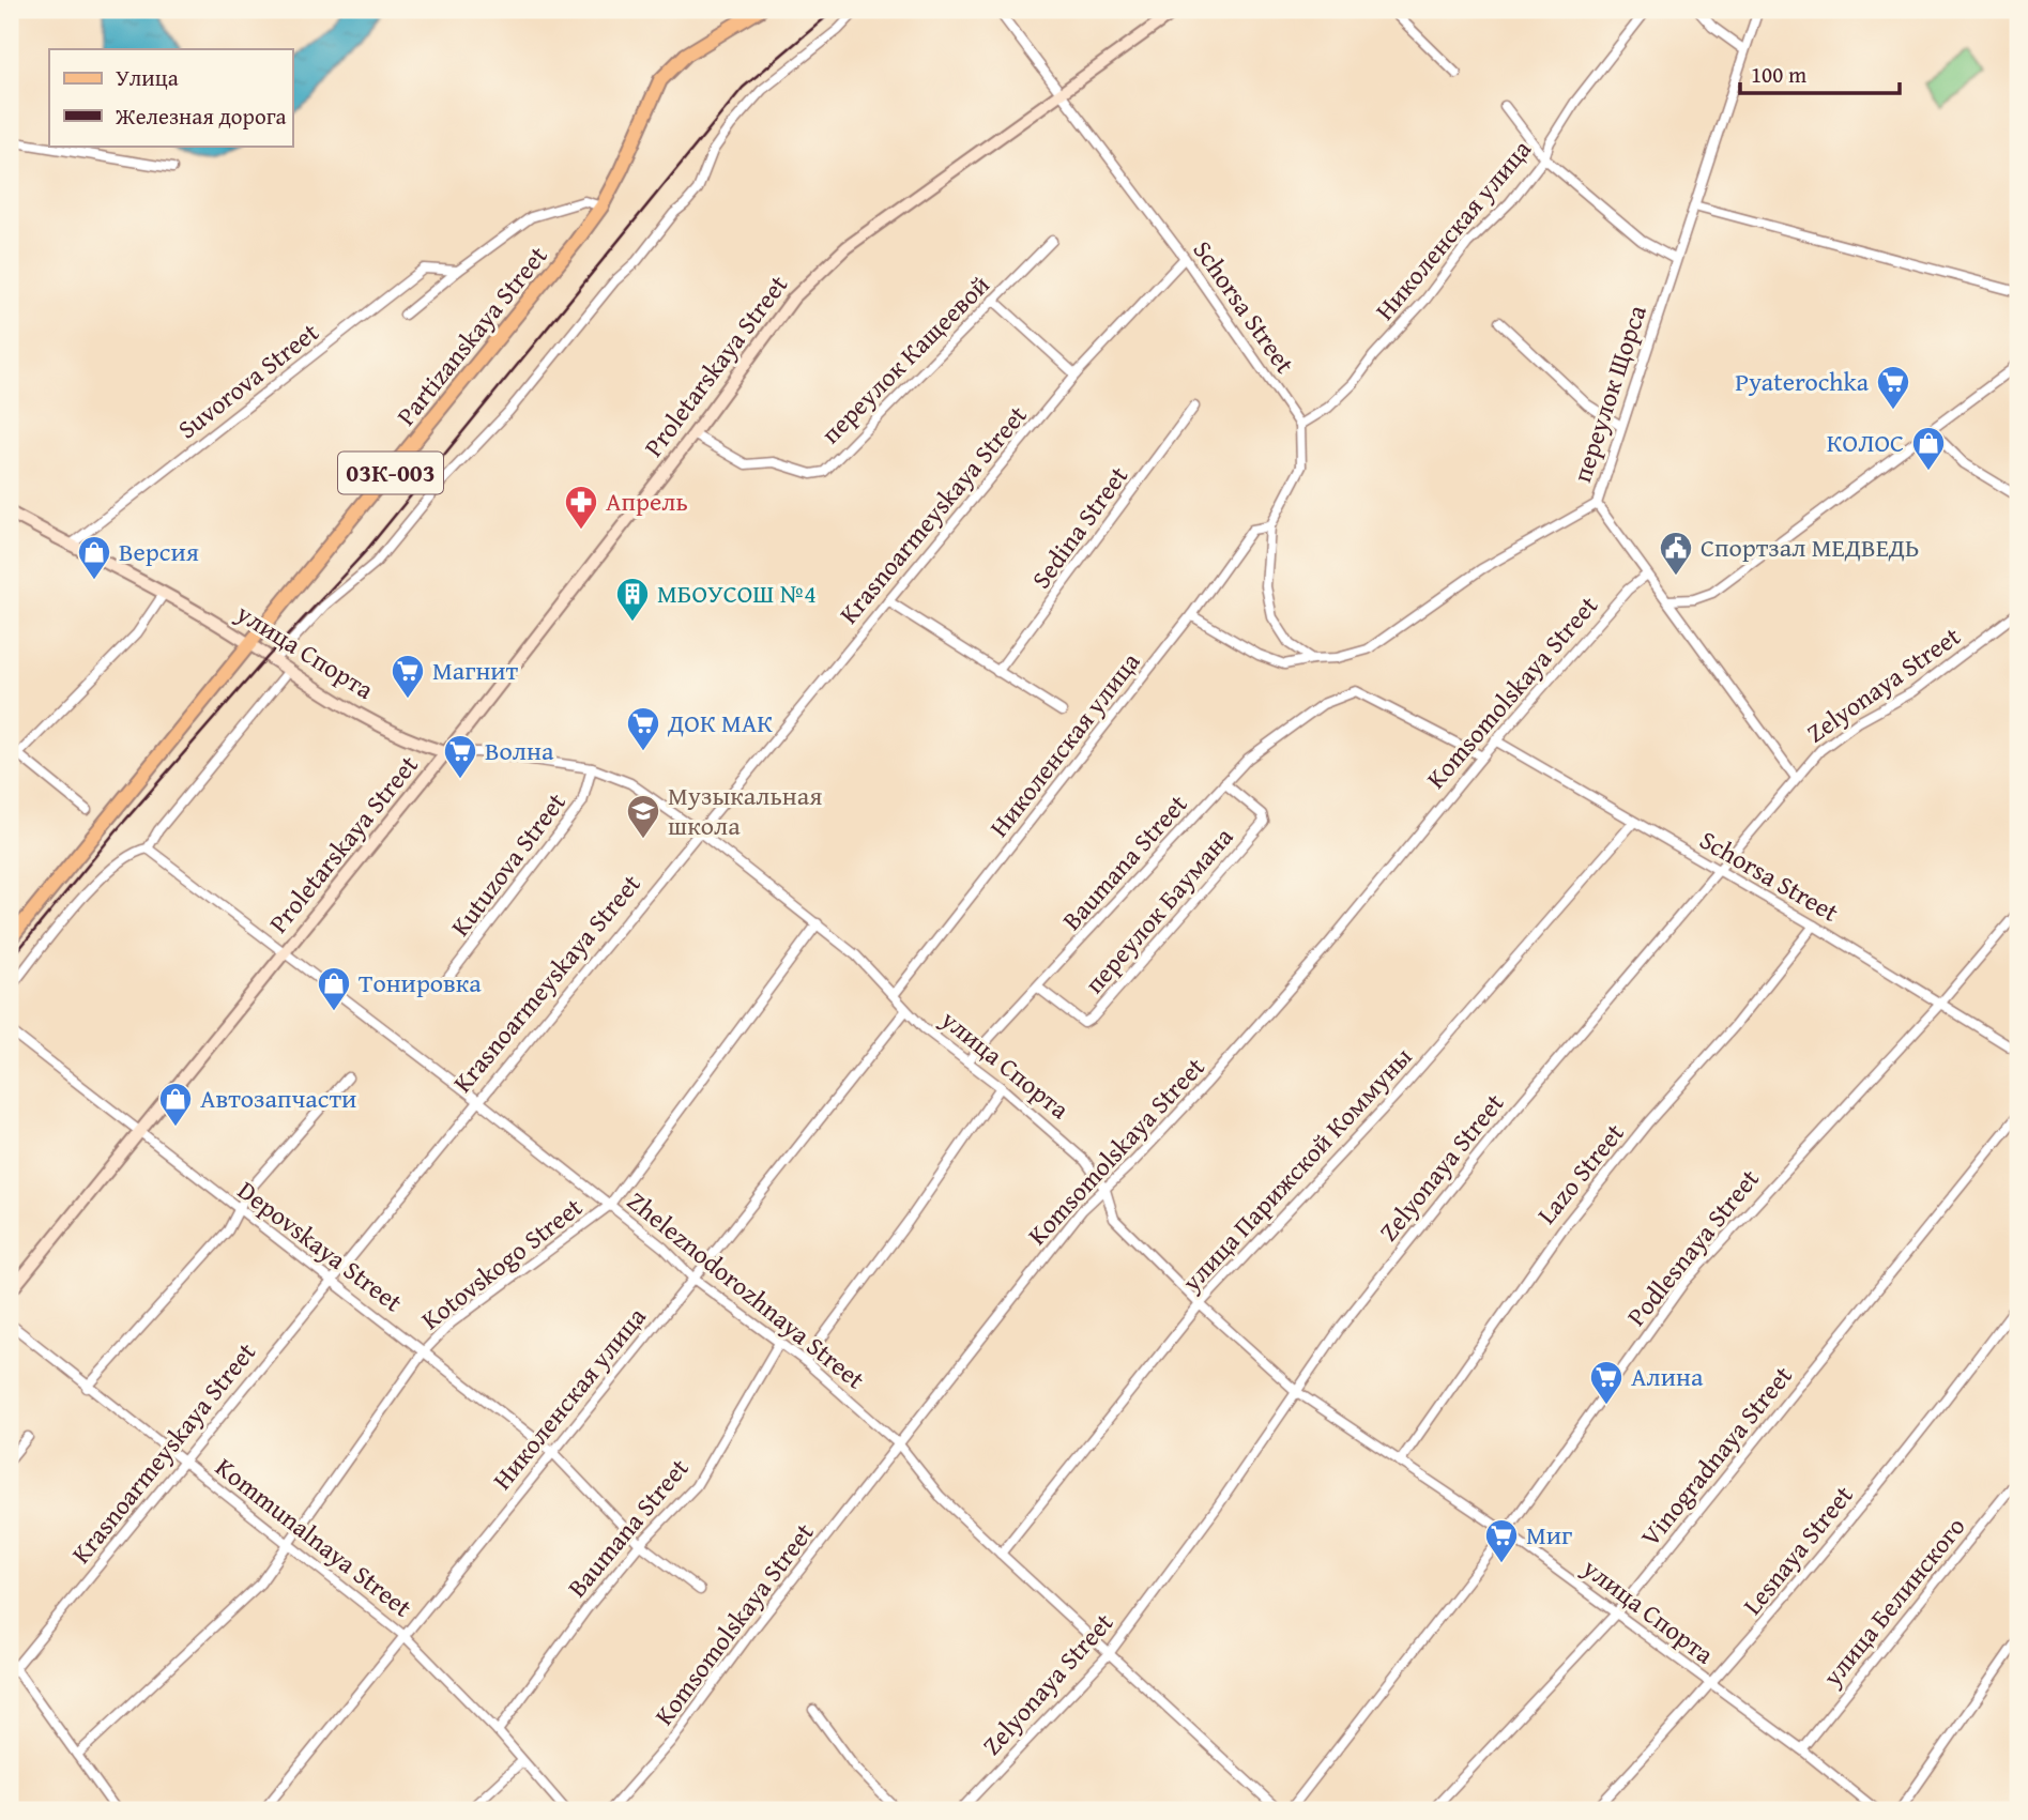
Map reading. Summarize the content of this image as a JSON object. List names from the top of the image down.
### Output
{
  "streets": {
    "main road": ["Partizanskaya Street", "03К-003"],
    "street": [
      "Николенская улица",
      "Schorsa Street",
      "переулок Кащеевой",
      "Proletarskaya Street",
      "Suvorova Street",
      "переулок Щорса",
      "Krasnoarmeyskaya Street",
      "Sedina Street",
      "улица Спорта",
      "Zelyonaya Street",
      "Komsomolskaya Street",
      "Baumana Street",
      "Kutuzova Street",
      "переулок Баумана",
      "улица Парижской Коммуны",
      "Lazo Street",
      "Depovskaya Street",
      "Podlesnaya Street",
      "Kotovskogo Street",
      "Zheleznodorozhnaya Street",
      "Vinogradnaya Street",
      "Kommunalnaya Street",
      "Lesnaya Street",
      "улица Белинского"
    ]
  },
  "crossings": [
    ["Николенская улица", "Schorsa Street"],
    ["Николенская улица", "улица Спорта"],
    ["Николенская улица", "Depovskaya Street"],
    ["Николенская улица", "Zheleznodorozhnaya Street"],
    ["Николенская улица", "Kommunalnaya Street"],
    ["Schorsa Street", "Proletarskaya Street"],
    ["Schorsa Street", "Krasnoarmeyskaya Street"],
    ["Schorsa Street", "Zelyonaya Street"],
    ["Schorsa Street", "Komsomolskaya Street"],
    ["Schorsa Street", "улица Парижской Коммуны"],
    ["Schorsa Street", "Lazo Street"],
    ["Schorsa Street", "Podlesnaya Street"],
    ["Partizanskaya Street", "улица Спорта"],
    ["переулок Кащеевой", "Proletarskaya Street"],
    ["Proletarskaya Street", "улица Спорта"],
    ["Proletarskaya Street", "Depovskaya Street"],
    ["Proletarskaya Street", "Zheleznodorozhnaya Street"],
    ["Suvorova Street", "улица Спорта"],
    ["Krasnoarmeyskaya Street", "улица Спорта"],
    ["Krasnoarmeyskaya Street", "Depovskaya Street"],
    ["Krasnoarmeyskaya Street", "Zheleznodorozhnaya Street"],
    ["Krasnoarmeyskaya Street", "Kommunalnaya Street"],
    ["улица Спорта", "Zelyonaya Street"],
    ["улица Спорта", "Komsomolskaya Street"],
    ["улица Спорта", "Baumana Street"],
    ["улица Спорта", "Kutuzova Street"],
    ["улица Спорта", "улица Парижской Коммуны"],
    ["улица Спорта", "Lazo Street"],
    ["улица Спорта", "Podlesnaya Street"],
    ["улица Спорта", "Kotovskogo Street"],
    ["улица Спорта", "Vinogradnaya Street"],
    ["улица Спорта", "Lesnaya Street"],
    ["улица Спорта", "улица Белинского"],
    ["Zelyonaya Street", "Zheleznodorozhnaya Street"],
    ["Komsomolskaya Street", "Baumana Street"],
    ["Komsomolskaya Street", "Zheleznodorozhnaya Street"],
    ["Baumana Street", "переулок Баумана"],
    ["Baumana Street", "Depovskaya Street"],
    ["Baumana Street", "Zheleznodorozhnaya Street"],
    ["Baumana Street", "Kommunalnaya Street"],
    ["улица Парижской Коммуны", "Zheleznodorozhnaya Street"],
    ["Depovskaya Street", "Kotovskogo Street"],
    ["Kotovskogo Street", "Zheleznodorozhnaya Street"],
    ["Kotovskogo Street", "Kommunalnaya Street"]
  ],
  "places": {
    "supermarket": [
      "Pyaterochka",
      "Магнит",
      "ДОК МАК",
      "Волна",
      "Алина",
      "Миг"
    ],
    "shop": [
      "КОЛОС",
      "Версия",
      "Тонировка",
      "Автозапчасти"
    ],
    "pharmacy": ["Апрель"],
    "public building": ["Спортзал МЕДВЕДЬ"],
    "building": ["МБОУСОШ №4"],
    "school or university": ["Музыкальная школа"]
  },
  "legend": ["Улица", "Железная дорога"],
  "scale_bar": "100 m"
}
